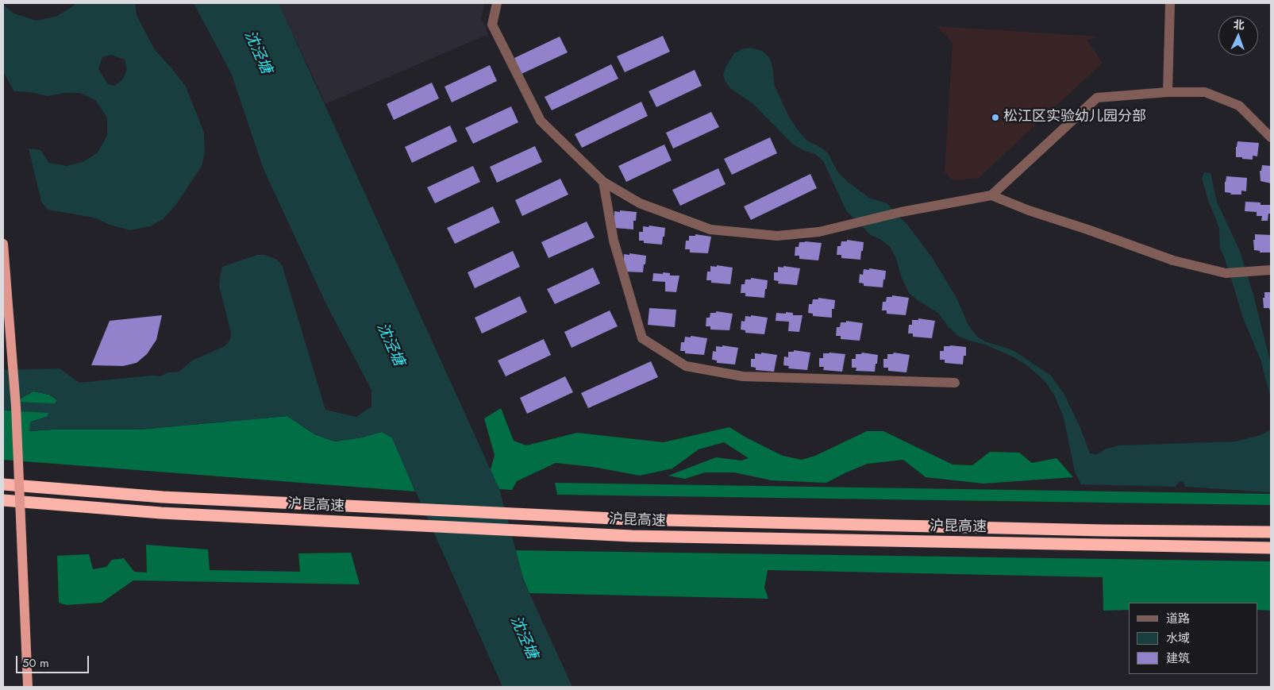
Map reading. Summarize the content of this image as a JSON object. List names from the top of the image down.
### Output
{
  "streets": {
    "highway": ["沪昆高速"]
  },
  "water": ["沈泾塘"],
  "places": ["松江区实验幼儿园分部"],
  "legend": ["道路", "水域", "建筑"],
  "scale_bar": "50 m",
  "north": "top"
}
